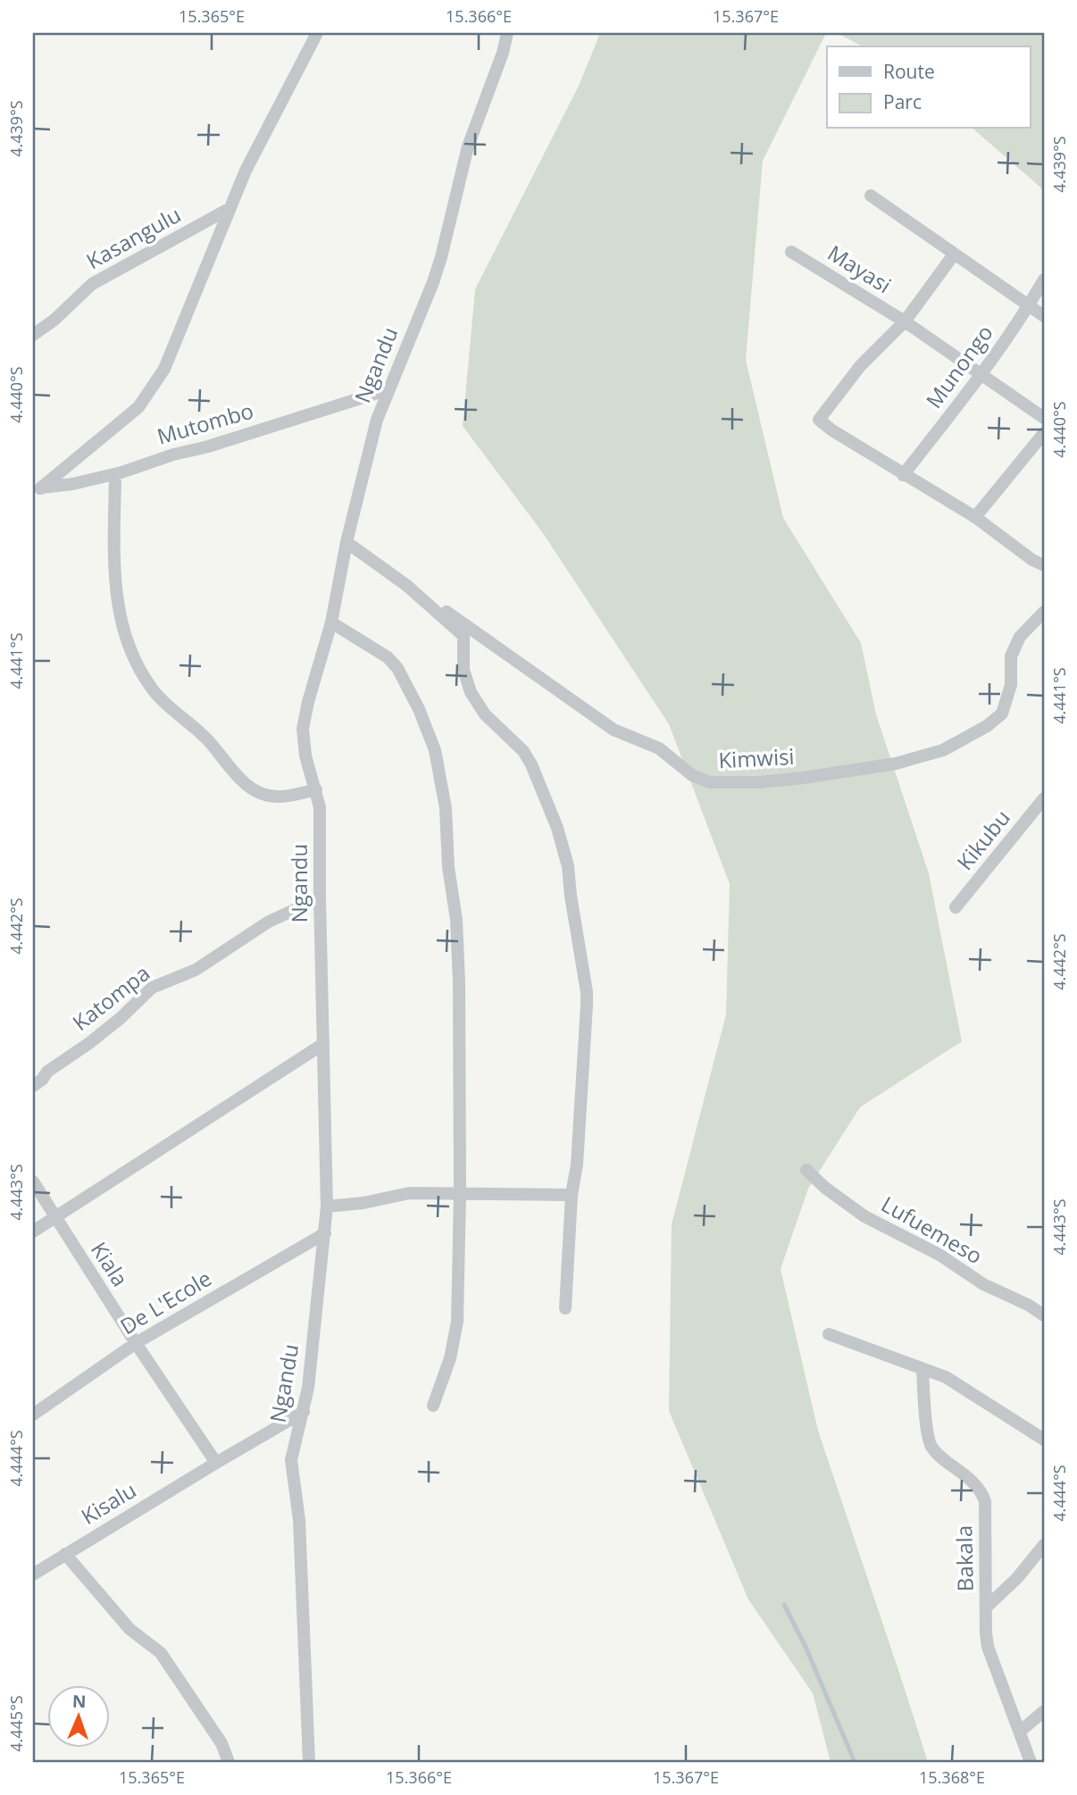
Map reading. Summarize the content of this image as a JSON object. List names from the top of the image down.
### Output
{
  "streets": {
    "street": [
      "Kasangulu",
      "Mayasi",
      "Ngandu",
      "Munongo",
      "Mutombo",
      "Kimwisi",
      "Kikubu",
      "Katompa",
      "Lufuemeso",
      "Kiala",
      "De L'Ecole",
      "Kisalu",
      "Bakala"
    ]
  },
  "crossings": [
    ["Mayasi", "Munongo"],
    ["Ngandu", "Mutombo"],
    ["Ngandu", "Katompa"],
    ["Ngandu", "De L'Ecole"],
    ["Ngandu", "Kisalu"],
    ["Kiala", "De L'Ecole"],
    ["Kiala", "Kisalu"]
  ],
  "legend": ["Route", "Parc"],
  "north": "top",
  "coordinates": [
    "15.365°E",
    "15.366°E",
    "15.367°E",
    "4.439°S",
    "4.440°S",
    "4.441°S",
    "4.442°S",
    "4.443°S",
    "4.444°S",
    "4.445°S",
    "15.368°E"
  ]
}
